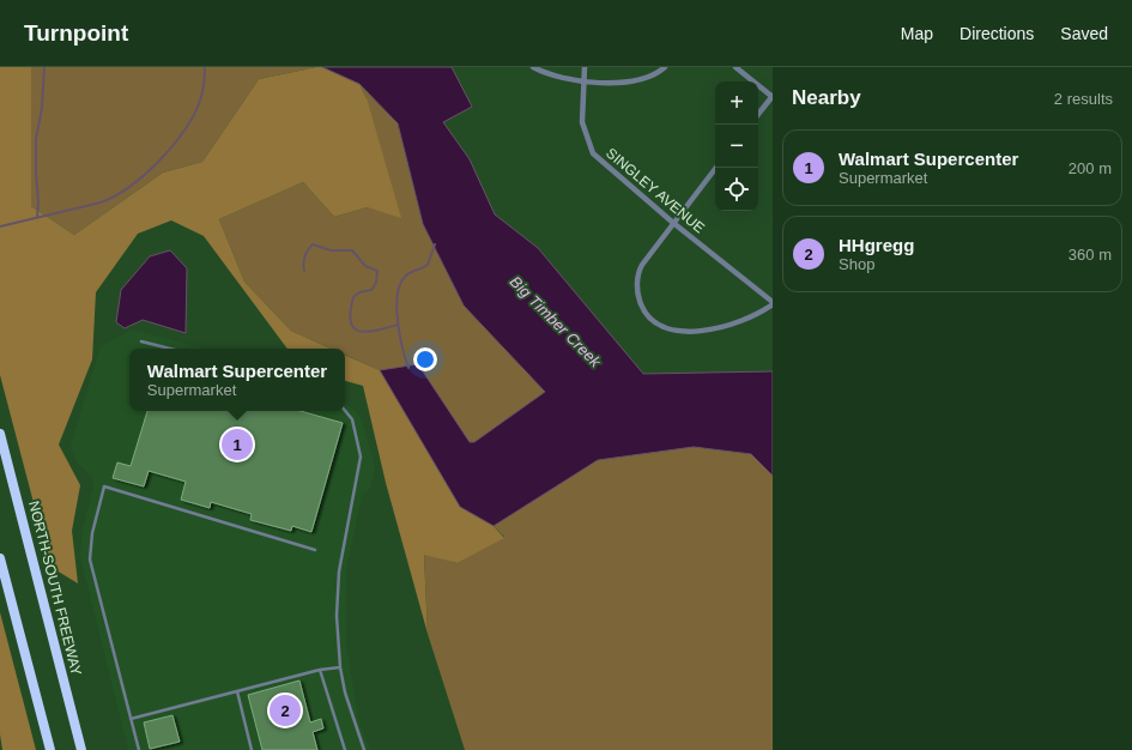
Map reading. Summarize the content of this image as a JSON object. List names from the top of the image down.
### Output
{
  "streets": {
    "highway": ["NORTH-SOUTH FREEWAY"],
    "street": ["SINGLEY AVENUE"]
  },
  "water": ["Big Timber Creek"],
  "page": {
    "header": "Turnpoint",
    "nav": ["Map", "Directions", "Saved"],
    "heading": ["Nearby", "2 results"],
    "map_buttons": ["+", "−"],
    "list": [
      {
        "mark": "1",
        "name": "Walmart Supercenter",
        "note": "Supermarket",
        "value": "200 m"
      },
      {
        "mark": "2",
        "name": "HHgregg",
        "note": "Shop",
        "value": "360 m"
      }
    ],
    "popup": ["Walmart Supercenter", "Supermarket"],
    "pins": ["1", "2"]
  }
}
